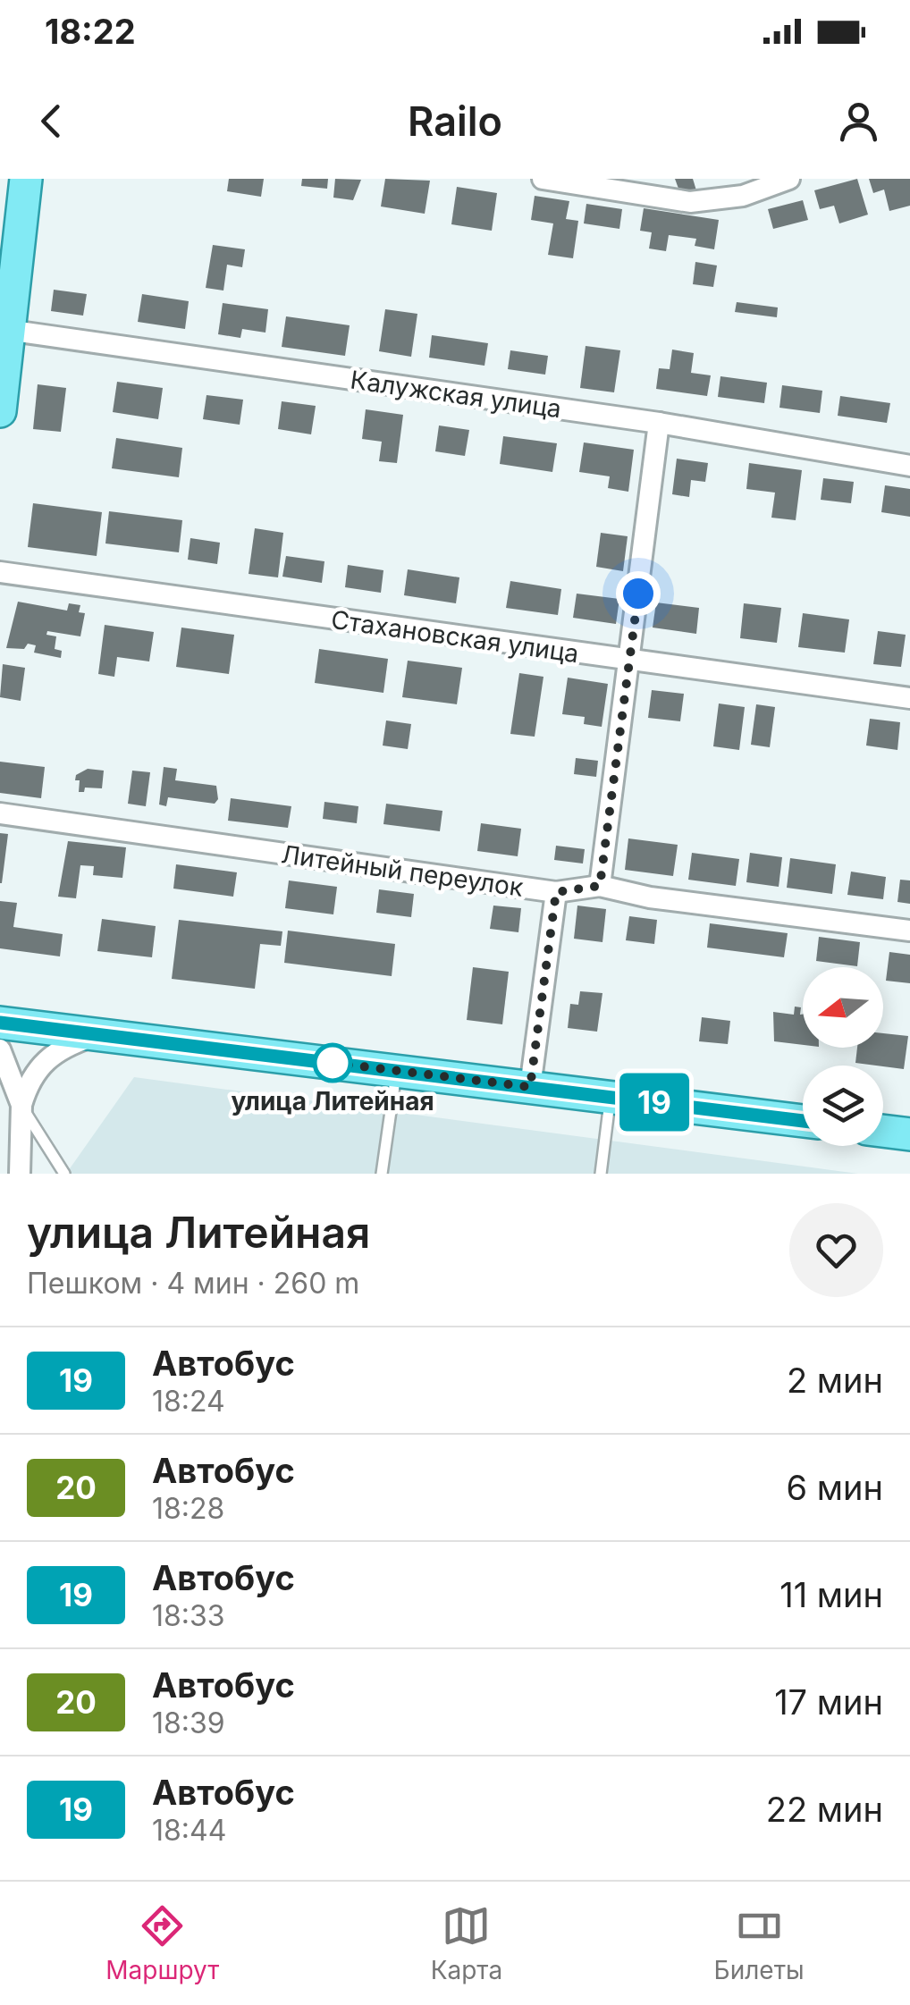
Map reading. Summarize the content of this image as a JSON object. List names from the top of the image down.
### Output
{
  "streets": {
    "street": ["Калужская улица", "Стахановская улица", "Литейный переулок"]
  },
  "places": ["улица Литейная"],
  "lines": ["bus line 19"],
  "north": "left",
  "page": {
    "status": "18:22",
    "header": "Railo",
    "on_map": "19",
    "heading": ["улица Литейная", "Пешком · 4 мин · 260 m"],
    "list": [
      {
        "mark": "19",
        "name": "Автобус",
        "note": "18:24",
        "value": "2 мин"
      },
      {
        "mark": "20",
        "name": "Автобус",
        "note": "18:28",
        "value": "6 мин"
      },
      {
        "mark": "19",
        "name": "Автобус",
        "note": "18:33",
        "value": "11 мин"
      },
      {
        "mark": "20",
        "name": "Автобус",
        "note": "18:39",
        "value": "17 мин"
      },
      {
        "mark": "19",
        "name": "Автобус",
        "note": "18:44",
        "value": "22 мин"
      }
    ],
    "tabs": ["Маршрут", "Карта", "Билеты"]
  }
}
